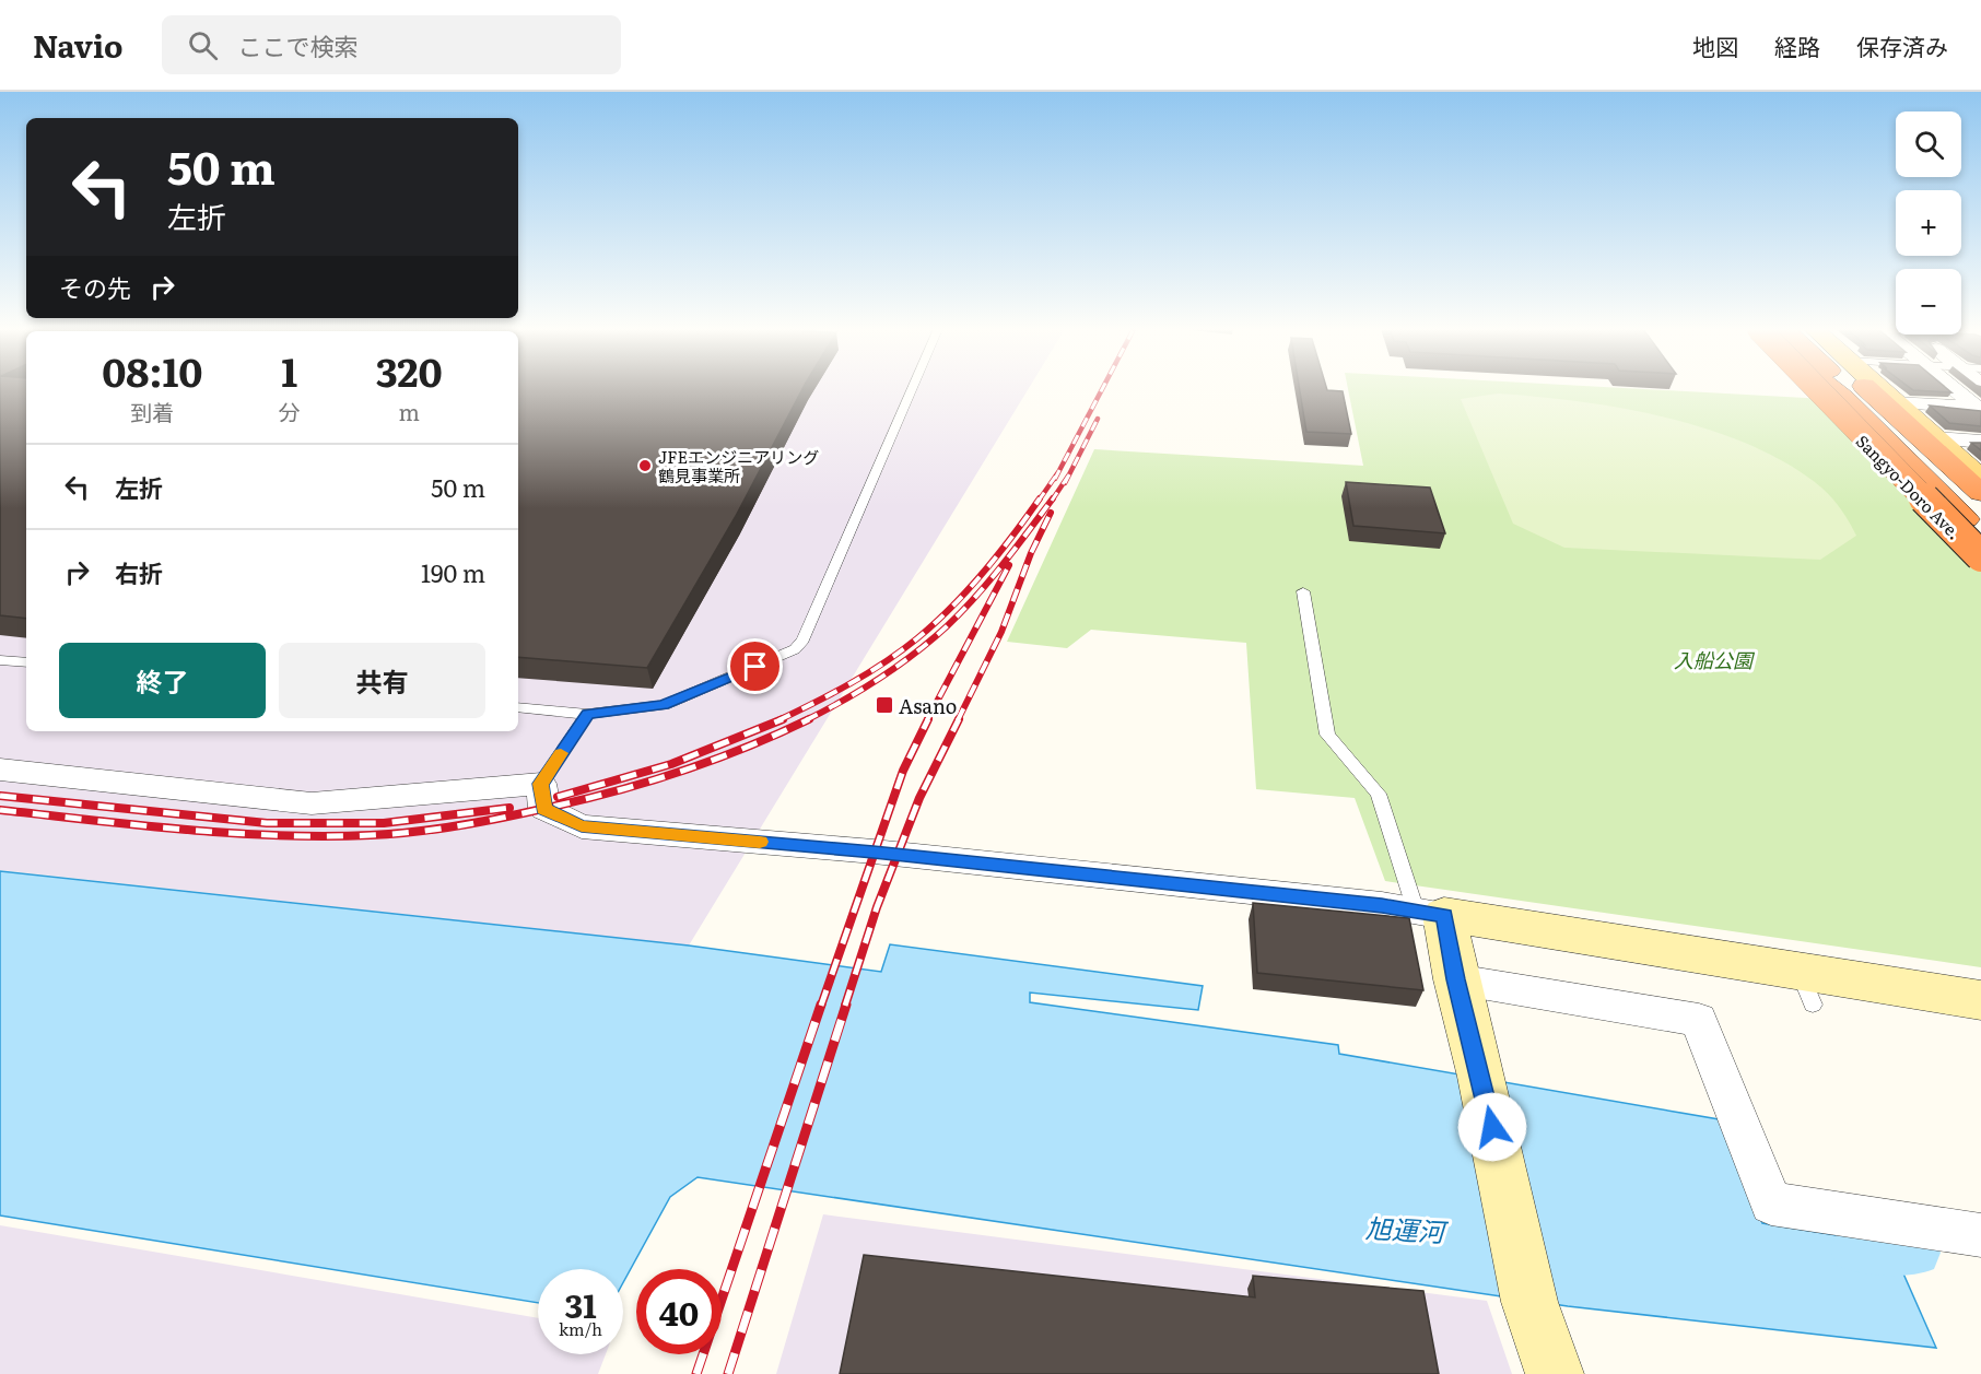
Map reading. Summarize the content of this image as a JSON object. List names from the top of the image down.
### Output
{
  "streets": {
    "main road": ["Sangyo-Doro Ave."]
  },
  "water": ["旭運河"],
  "parks": ["入船公園"],
  "places": {
    "other": ["JFEエンジニアリング 鶴見事業所"],
    "transit": ["Asano"]
  },
  "page": {
    "header": "Navio",
    "search": "ここで検索",
    "nav": ["地図", "経路", "保存済み"],
    "map_buttons": ["+", "−"],
    "turn": ["50 m", "左折"],
    "then": "その先",
    "eta": [
      "08:10",
      "到着",
      "1",
      "分",
      "320",
      "m"
    ],
    "list": [
      {
        "name": "左折",
        "value": "50 m"
      },
      {
        "name": "右折",
        "value": "190 m"
      }
    ],
    "buttons": ["終了", "共有"],
    "speed": "31 km/h",
    "limit": "40"
  }
}
